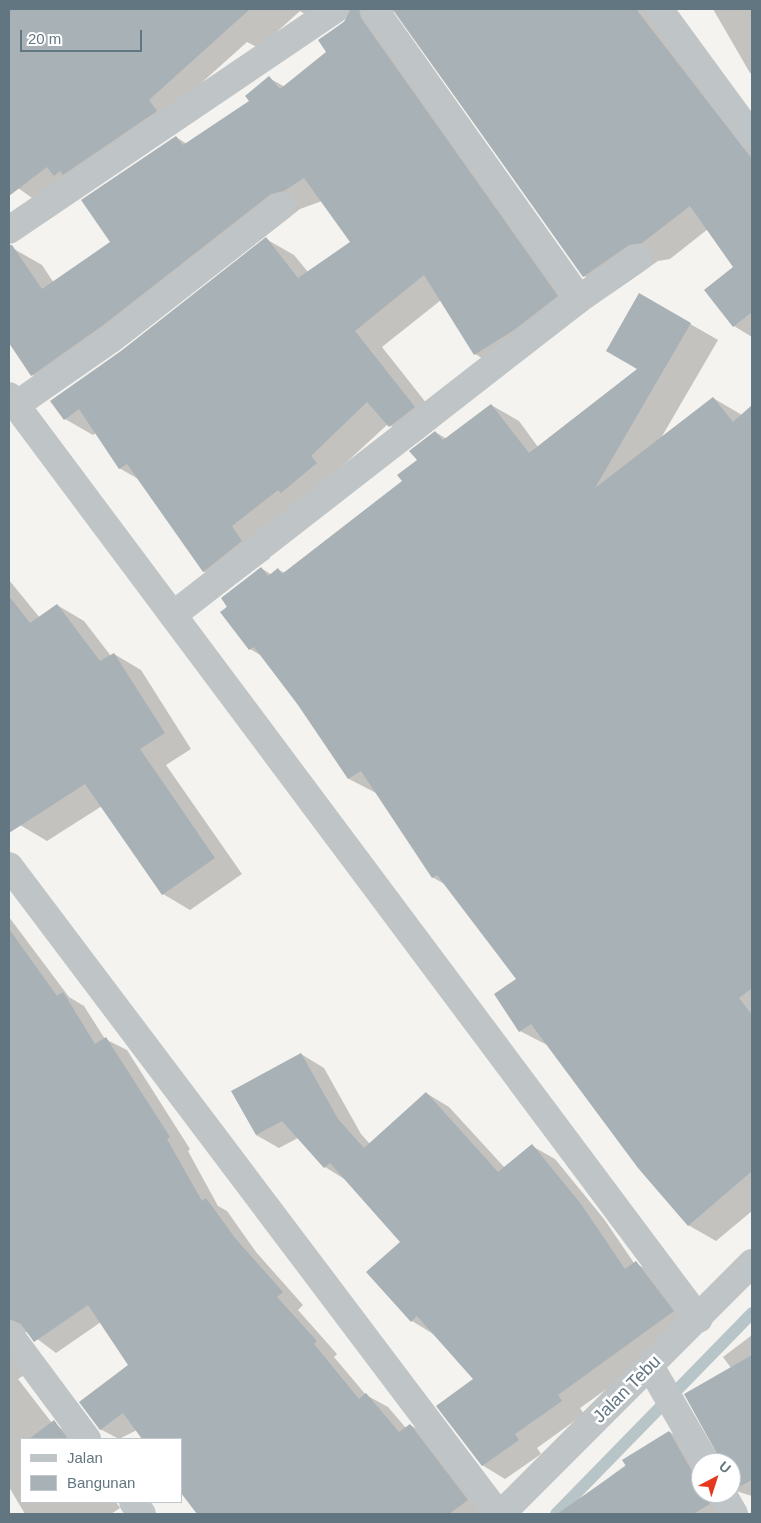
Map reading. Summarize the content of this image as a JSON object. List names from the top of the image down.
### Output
{
  "streets": {
    "street": ["Jalan Tebu"]
  },
  "legend": ["Jalan", "Bangunan"],
  "scale_bar": "20 m",
  "north": "top right"
}
